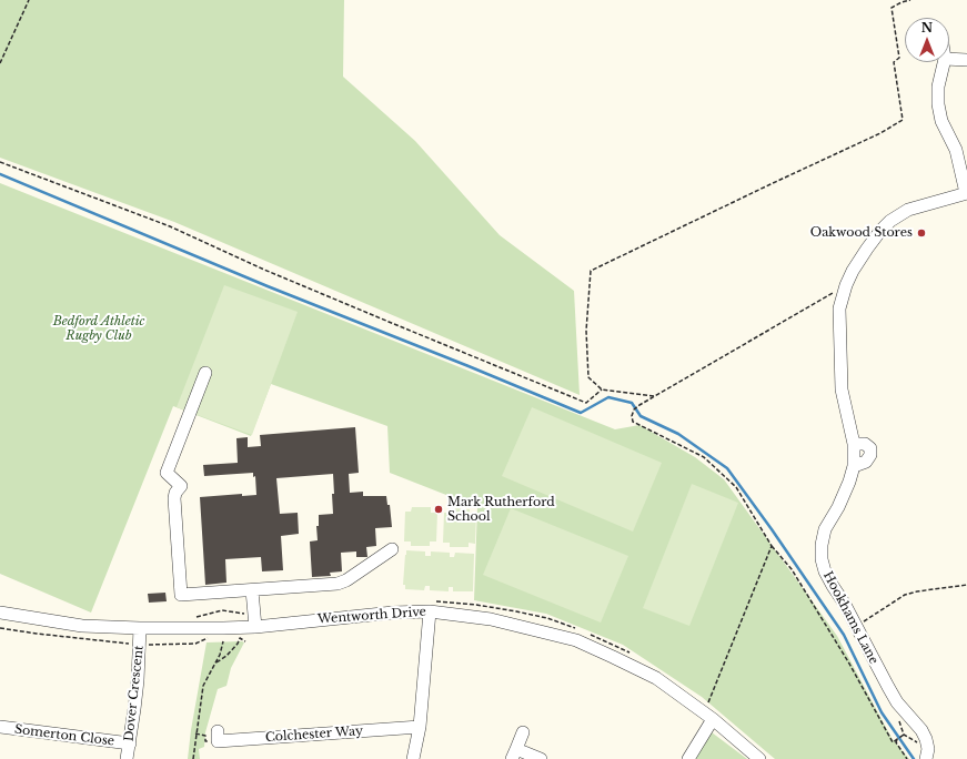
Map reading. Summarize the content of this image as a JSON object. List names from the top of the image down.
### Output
{
  "streets": {
    "street": [
      "Wentworth Drive",
      "Hookhams Lane",
      "Dover Crescent",
      "Colchester Way",
      "Somerton Close"
    ]
  },
  "crossings": [
    ["Wentworth Drive", "Dover Crescent"],
    ["Dover Crescent", "Somerton Close"]
  ],
  "parks": ["Bedford Athletic Rugby Club"],
  "places": ["Oakwood Stores", "Mark Rutherford School"],
  "north": "top"
}
